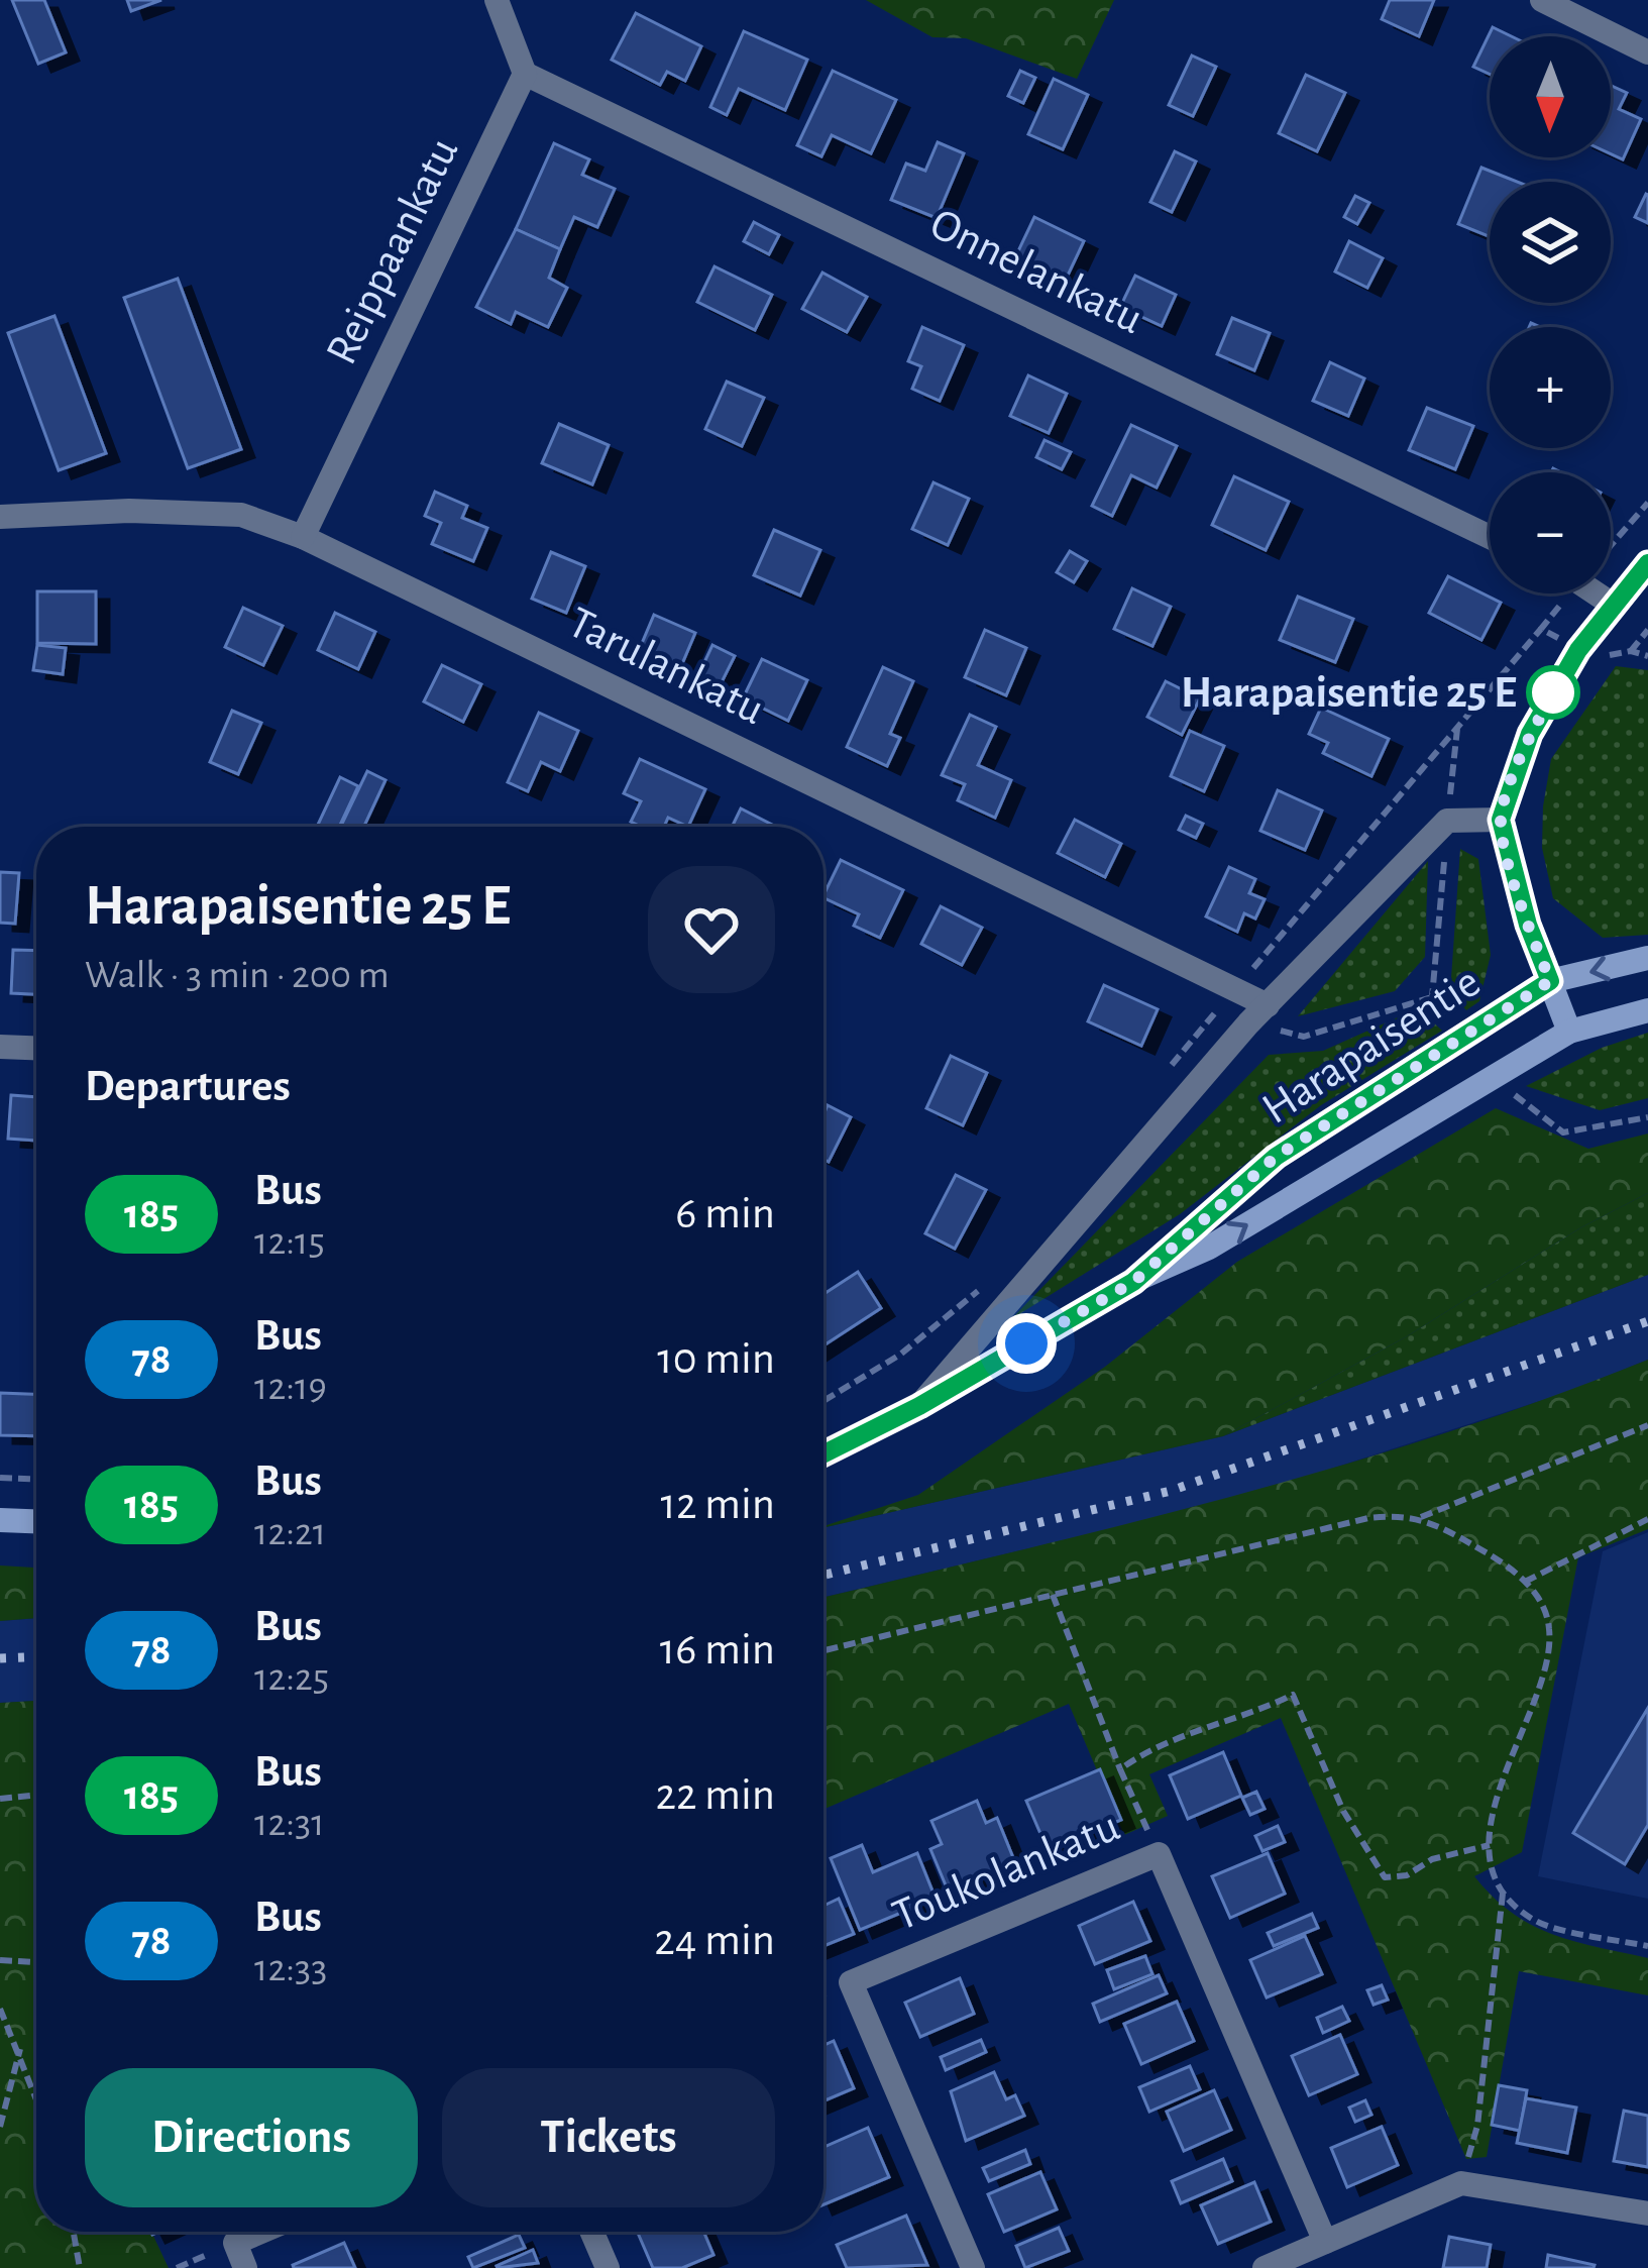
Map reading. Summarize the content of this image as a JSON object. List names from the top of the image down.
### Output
{
  "streets": {
    "main road": ["Harapaisentie"],
    "street": [
      "Reippaankatu",
      "Onnelankatu",
      "Tarulankatu",
      "Toukolankatu"
    ]
  },
  "crossings": [
    ["Reippaankatu", "Onnelankatu"],
    ["Reippaankatu", "Tarulankatu"]
  ],
  "places": ["Harapaisentie 25 E"],
  "lines": ["bus line 185"],
  "north": "bottom",
  "page": {
    "map_buttons": ["+", "−"],
    "heading": [
      ["Harapaisentie 25 E", "Walk · 3 min · 200 m"],
      "Departures"
    ],
    "list": [
      {
        "mark": "185",
        "name": "Bus",
        "note": "12:15",
        "value": "6 min"
      },
      {
        "mark": "78",
        "name": "Bus",
        "note": "12:19",
        "value": "10 min"
      },
      {
        "mark": "185",
        "name": "Bus",
        "note": "12:21",
        "value": "12 min"
      },
      {
        "mark": "78",
        "name": "Bus",
        "note": "12:25",
        "value": "16 min"
      },
      {
        "mark": "185",
        "name": "Bus",
        "note": "12:31",
        "value": "22 min"
      },
      {
        "mark": "78",
        "name": "Bus",
        "note": "12:33",
        "value": "24 min"
      }
    ],
    "buttons": ["Directions", "Tickets"]
  }
}
